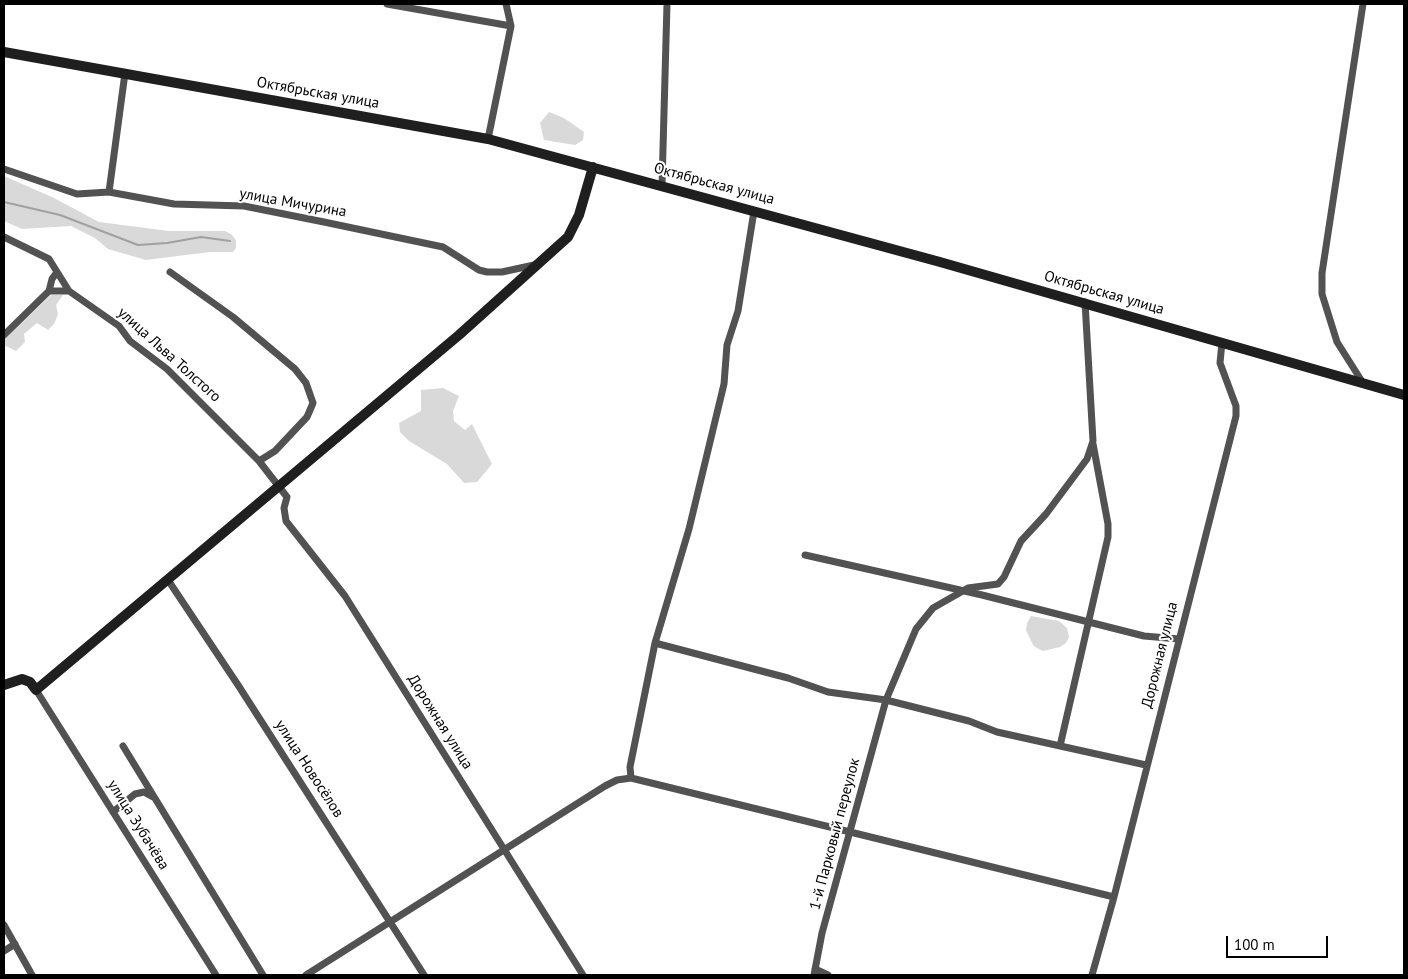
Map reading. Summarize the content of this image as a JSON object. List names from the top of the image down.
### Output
{
  "streets": {
    "street": [
      "Октябрьская улица",
      "улица Мичурина",
      "улица Льва Толстого",
      "Дорожная улица",
      "улица Новосёлов",
      "улица Зубачёва",
      "1-й Парковый переулок"
    ]
  },
  "crossings": [
    ["Октябрьская улица", "Дорожная улица"],
    ["улица Льва Толстого", "Дорожная улица"]
  ],
  "scale_bar": "100 m"
}
